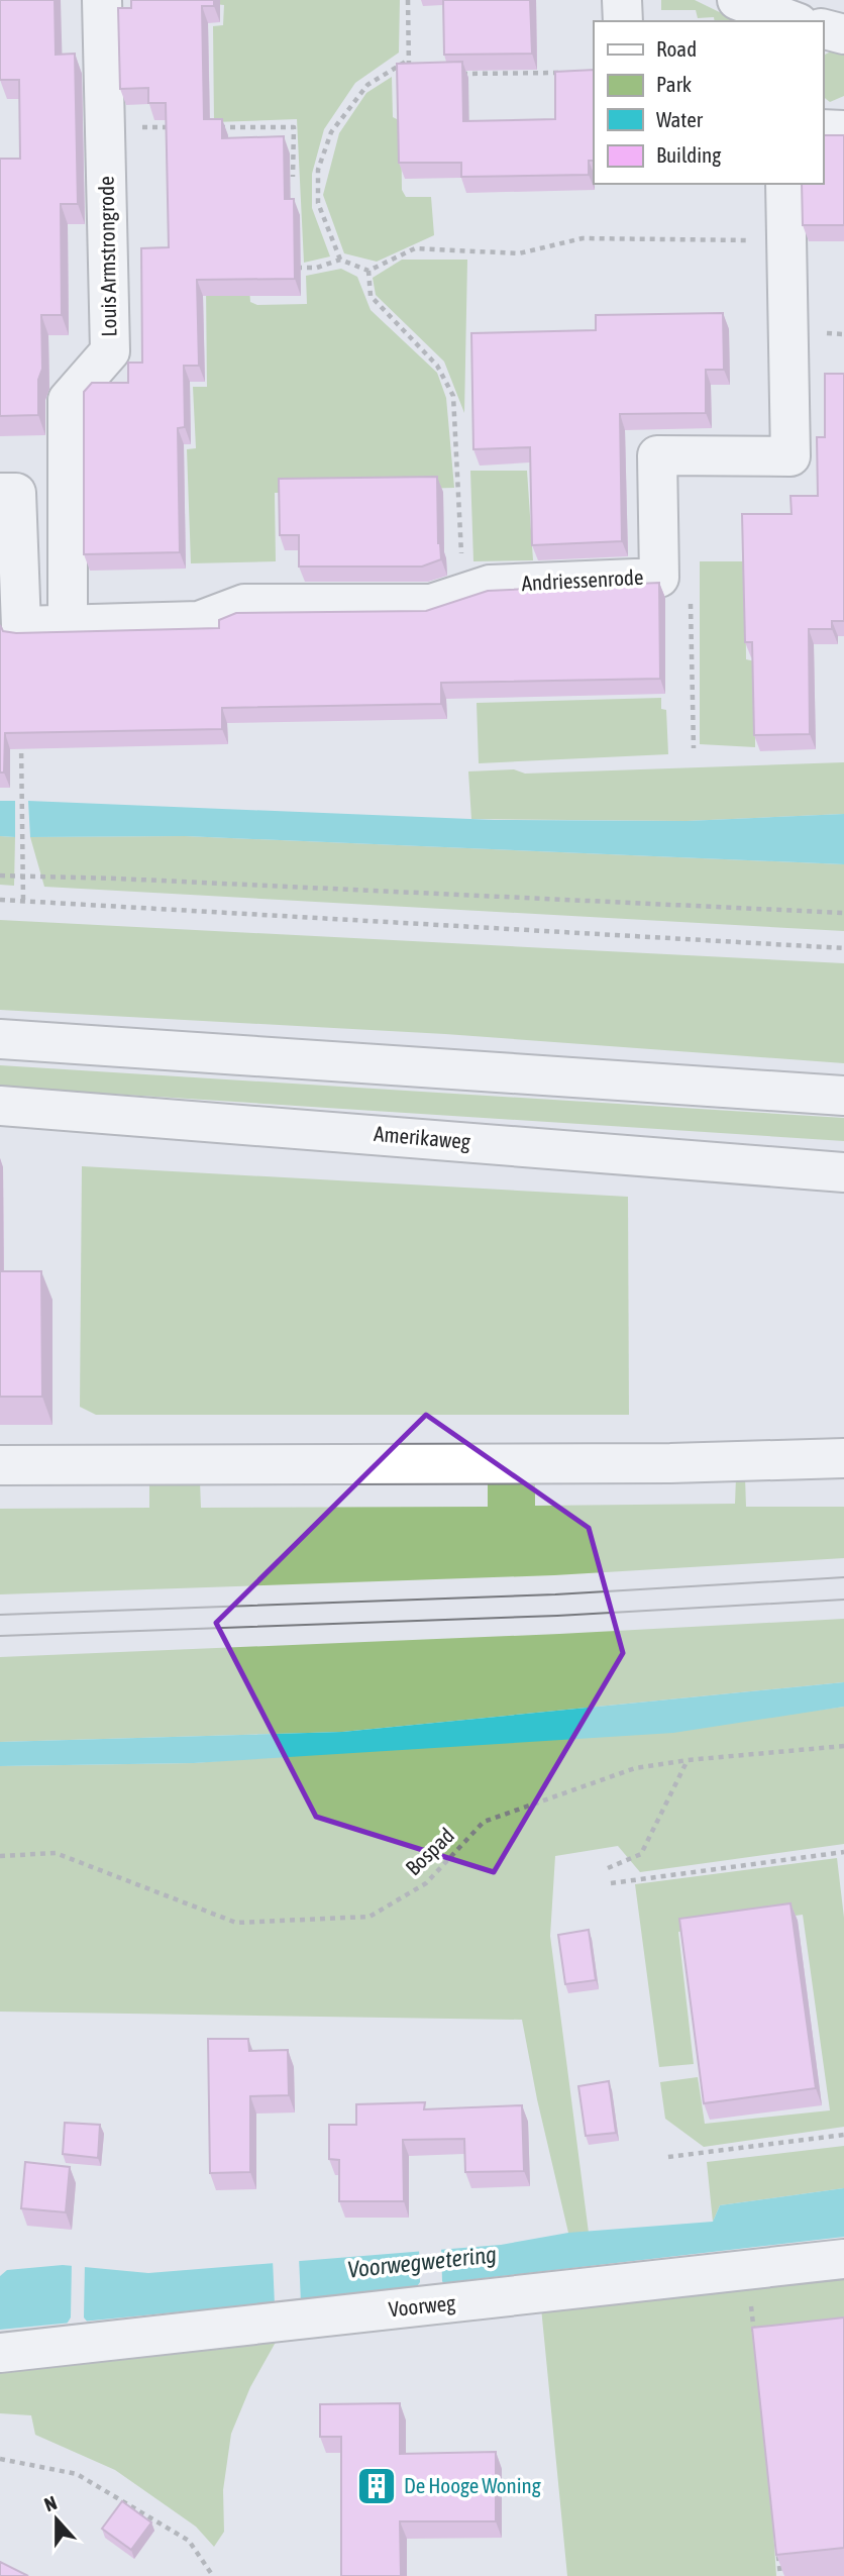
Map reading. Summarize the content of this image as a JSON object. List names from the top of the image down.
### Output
{
  "streets": {
    "street": [
      "Louis Armstrongrode",
      "Andriessenrode",
      "Amerikaweg",
      "Voorweg"
    ],
    "path": ["Bospad"]
  },
  "crossings": [
    ["Louis Armstrongrode", "Andriessenrode"]
  ],
  "water": ["Voorwegwetering"],
  "places": {
    "building": ["De Hooge Woning"]
  },
  "legend": [
    "Road",
    "Park",
    "Water",
    "Building"
  ],
  "north": "top"
}
